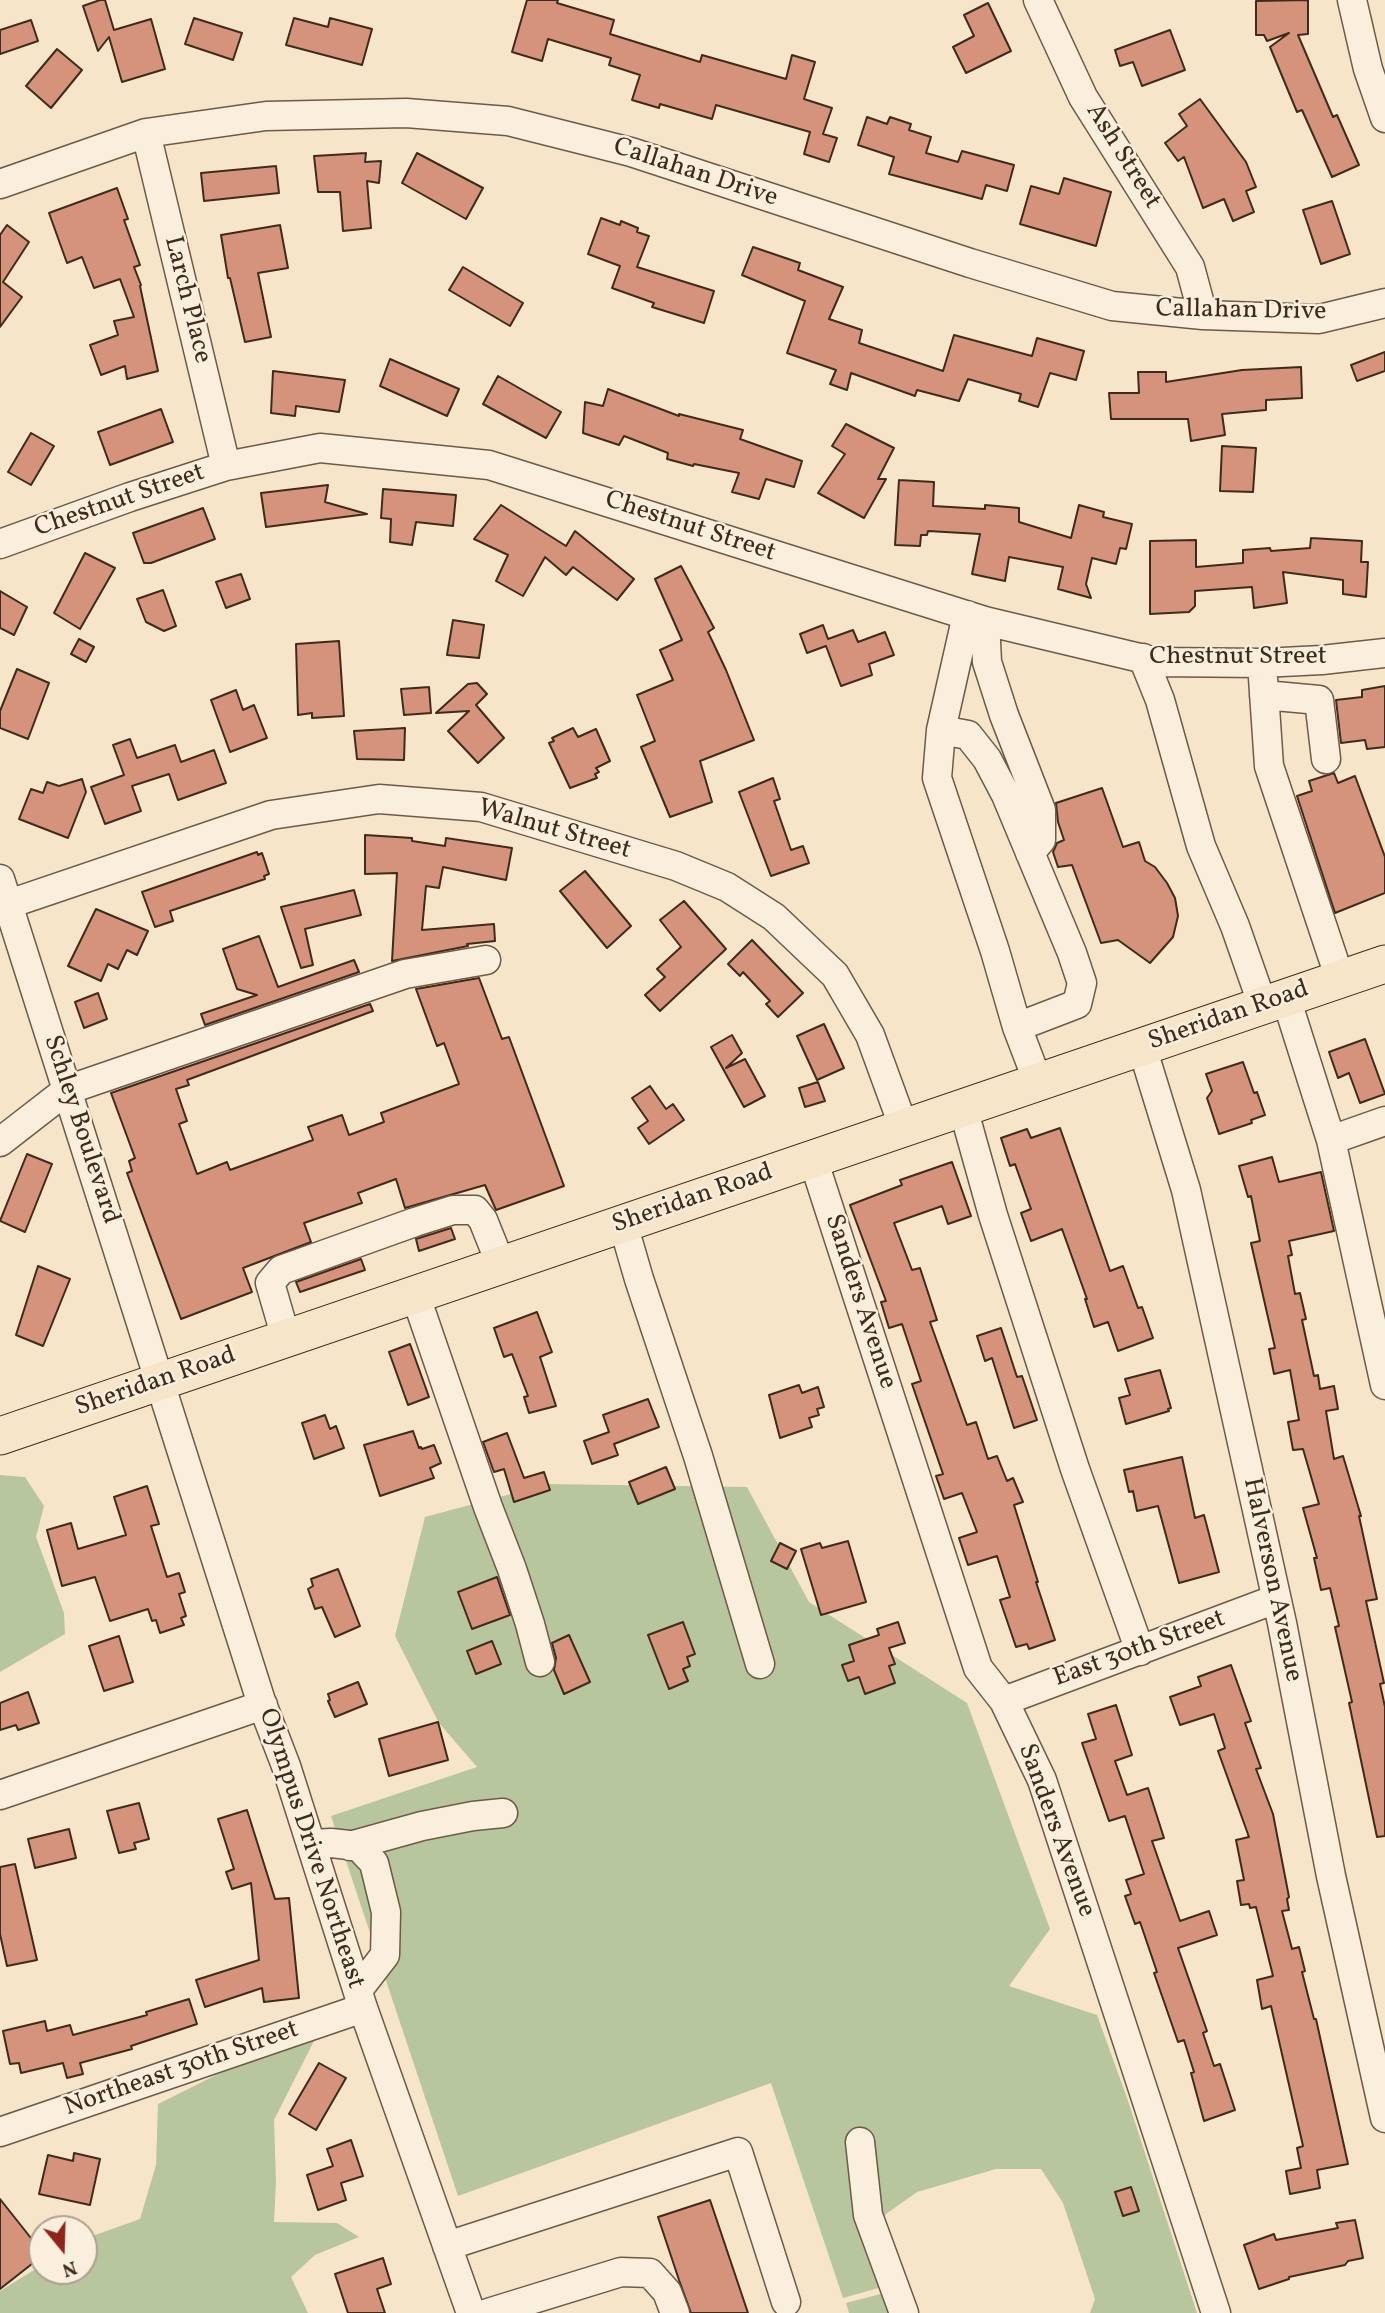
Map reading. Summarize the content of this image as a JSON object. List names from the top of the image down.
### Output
{
  "streets": {
    "main road": ["Sheridan Road"],
    "street": [
      "Ash Street",
      "Callahan Drive",
      "Larch Place",
      "Chestnut Street",
      "Walnut Street",
      "Schley Boulevard",
      "Sanders Avenue",
      "Halverson Avenue",
      "East 30th Street",
      "Olympus Drive Northeast",
      "Northeast 30th Street"
    ]
  },
  "crossings": [
    ["Ash Street", "Callahan Drive"],
    ["Callahan Drive", "Larch Place"],
    ["Larch Place", "Chestnut Street"],
    ["Walnut Street", "Sheridan Road"],
    ["Walnut Street", "Schley Boulevard"],
    ["Sheridan Road", "Schley Boulevard"],
    ["Sheridan Road", "Sanders Avenue"],
    ["Sheridan Road", "Halverson Avenue"],
    ["Sheridan Road", "Olympus Drive Northeast"],
    ["Schley Boulevard", "Olympus Drive Northeast"],
    ["Sanders Avenue", "East 30th Street"],
    ["Halverson Avenue", "East 30th Street"],
    ["Olympus Drive Northeast", "Northeast 30th Street"]
  ],
  "north": "bottom"
}
